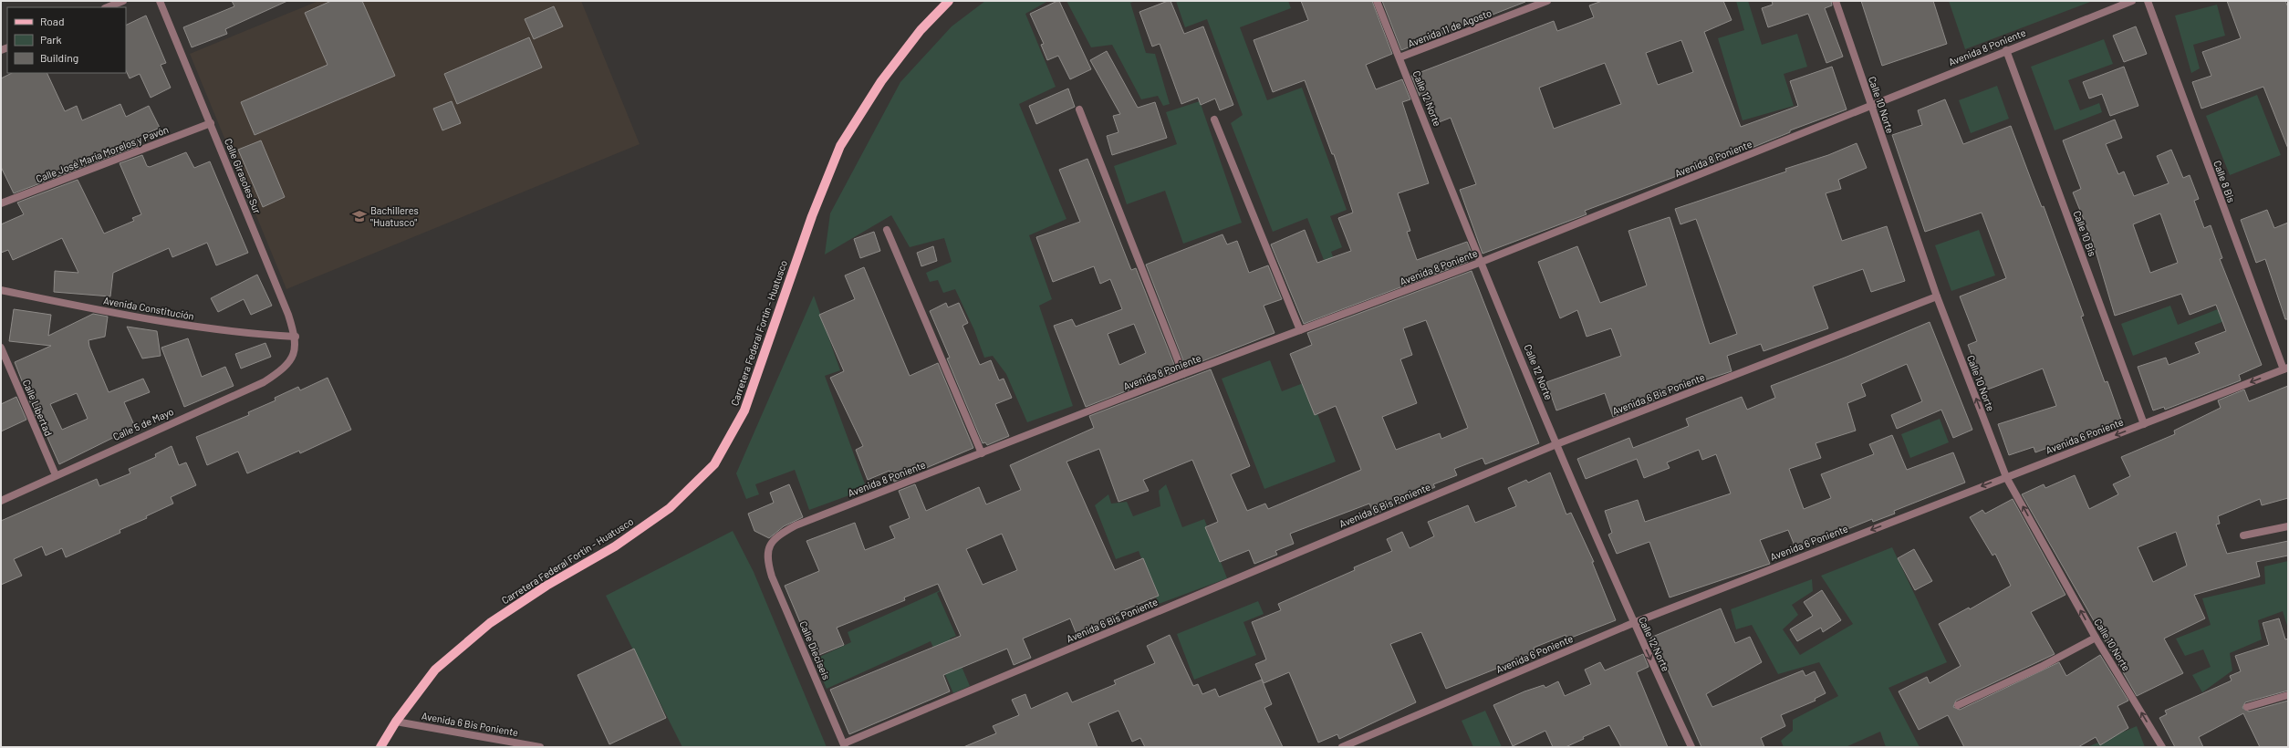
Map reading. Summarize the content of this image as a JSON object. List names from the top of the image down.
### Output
{
  "streets": {
    "main road": ["Carretera Federal Fortín - Huatusco"],
    "street": [
      "Avenida 11 de Agosto",
      "Avenida 8 Poniente",
      "Calle 12 Norte",
      "Calle 10 Norte",
      "Calle José María Morelos y Pavón",
      "Calle Girasoles Sur",
      "Calle 8 Bis",
      "Calle 10 Bis",
      "Avenida Constitución",
      "Avenida 6 Bis Poniente",
      "Calle Libertad",
      "Calle 5 de Mayo",
      "Avenida 6 Poniente",
      "Calle Dieciseis"
    ]
  },
  "crossings": [
    ["Avenida 11 de Agosto", "Calle 12 Norte"],
    ["Avenida 8 Poniente", "Calle 12 Norte"],
    ["Avenida 8 Poniente", "Calle 10 Norte"],
    ["Avenida 8 Poniente", "Calle 10 Bis"],
    ["Avenida 8 Poniente", "Calle Dieciseis"],
    ["Calle 12 Norte", "Avenida 6 Bis Poniente"],
    ["Calle 12 Norte", "Avenida 6 Poniente"],
    ["Calle 10 Norte", "Avenida 6 Bis Poniente"],
    ["Calle 10 Norte", "Avenida 6 Poniente"],
    ["Calle José María Morelos y Pavón", "Calle Girasoles Sur"],
    ["Calle Girasoles Sur", "Avenida Constitución"],
    ["Calle Girasoles Sur", "Calle 5 de Mayo"],
    ["Calle 8 Bis", "Avenida 6 Poniente"],
    ["Calle 10 Bis", "Avenida 6 Poniente"],
    ["Carretera Federal Fortín - Huatusco", "Avenida 6 Bis Poniente"],
    ["Avenida 6 Bis Poniente", "Calle Dieciseis"],
    ["Calle Libertad", "Calle 5 de Mayo"]
  ],
  "one_way": ["Calle 10 Norte", "Avenida 6 Poniente"],
  "places": {
    "school or university": ["Bachilleres \"Huatusco\""]
  },
  "legend": ["Road", "Park", "Building"]
}
